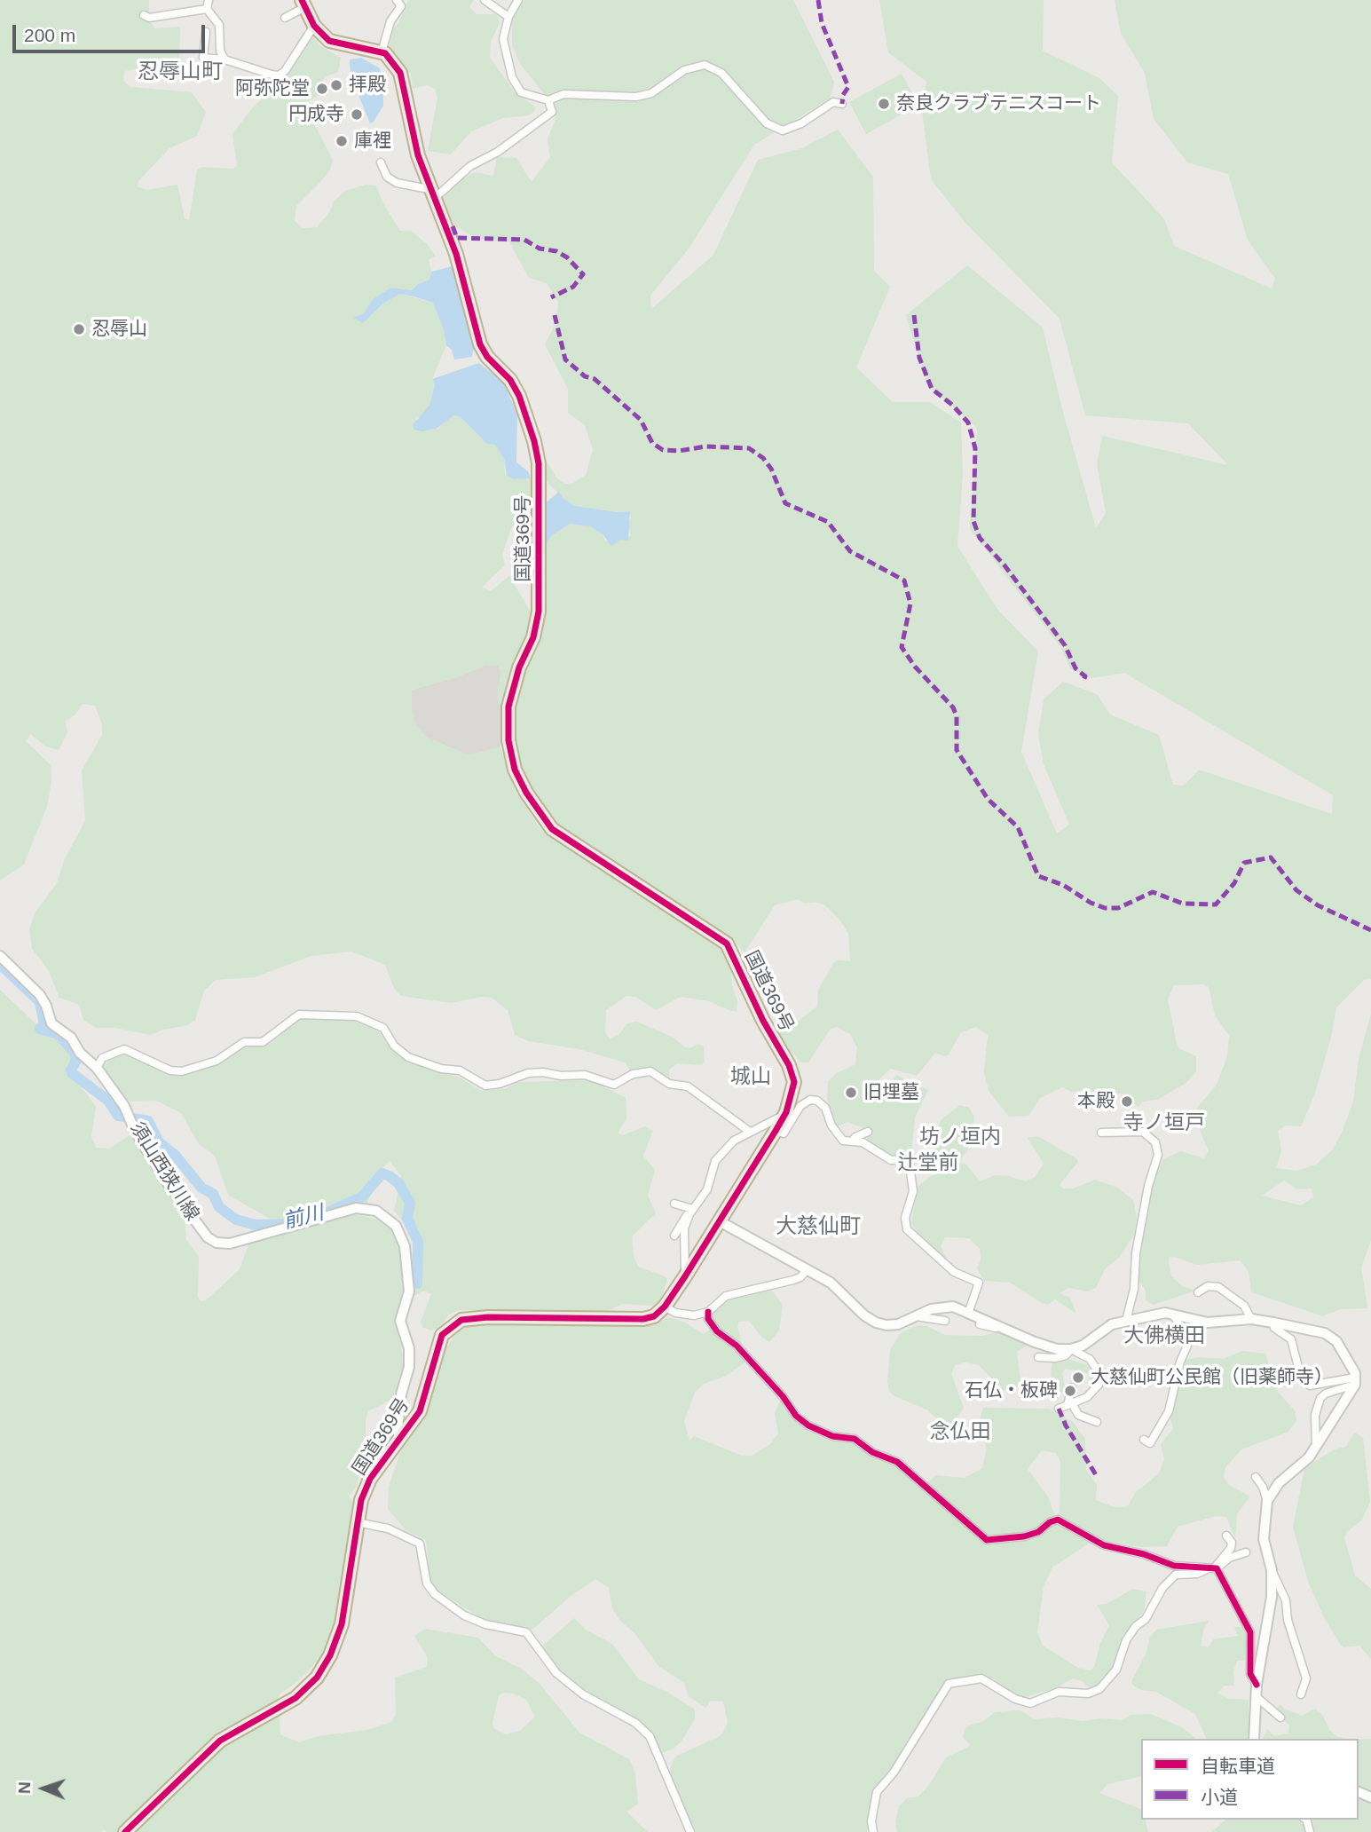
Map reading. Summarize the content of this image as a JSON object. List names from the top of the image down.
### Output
{
  "streets": {
    "highway": ["国道369号"],
    "main road": ["須山西狭川線"]
  },
  "crossings": [
    ["国道369号", "須山西狭川線"]
  ],
  "districts": [
    "忍辱山町",
    "城山",
    "寺ノ垣戸",
    "坊ノ垣内",
    "辻堂前",
    "大慈仙町",
    "大佛横田",
    "念仏田"
  ],
  "water": ["前川"],
  "places": [
    "拝殿",
    "阿弥陀堂",
    "奈良クラブテニスコート",
    "円成寺",
    "庫裡",
    "忍辱山",
    "旧埋墓",
    "本殿",
    "大慈仙町公民館（旧薬師寺）",
    "石仏・板碑"
  ],
  "legend": ["自転車道", "小道"],
  "scale_bar": "200 m",
  "north": "left"
}
